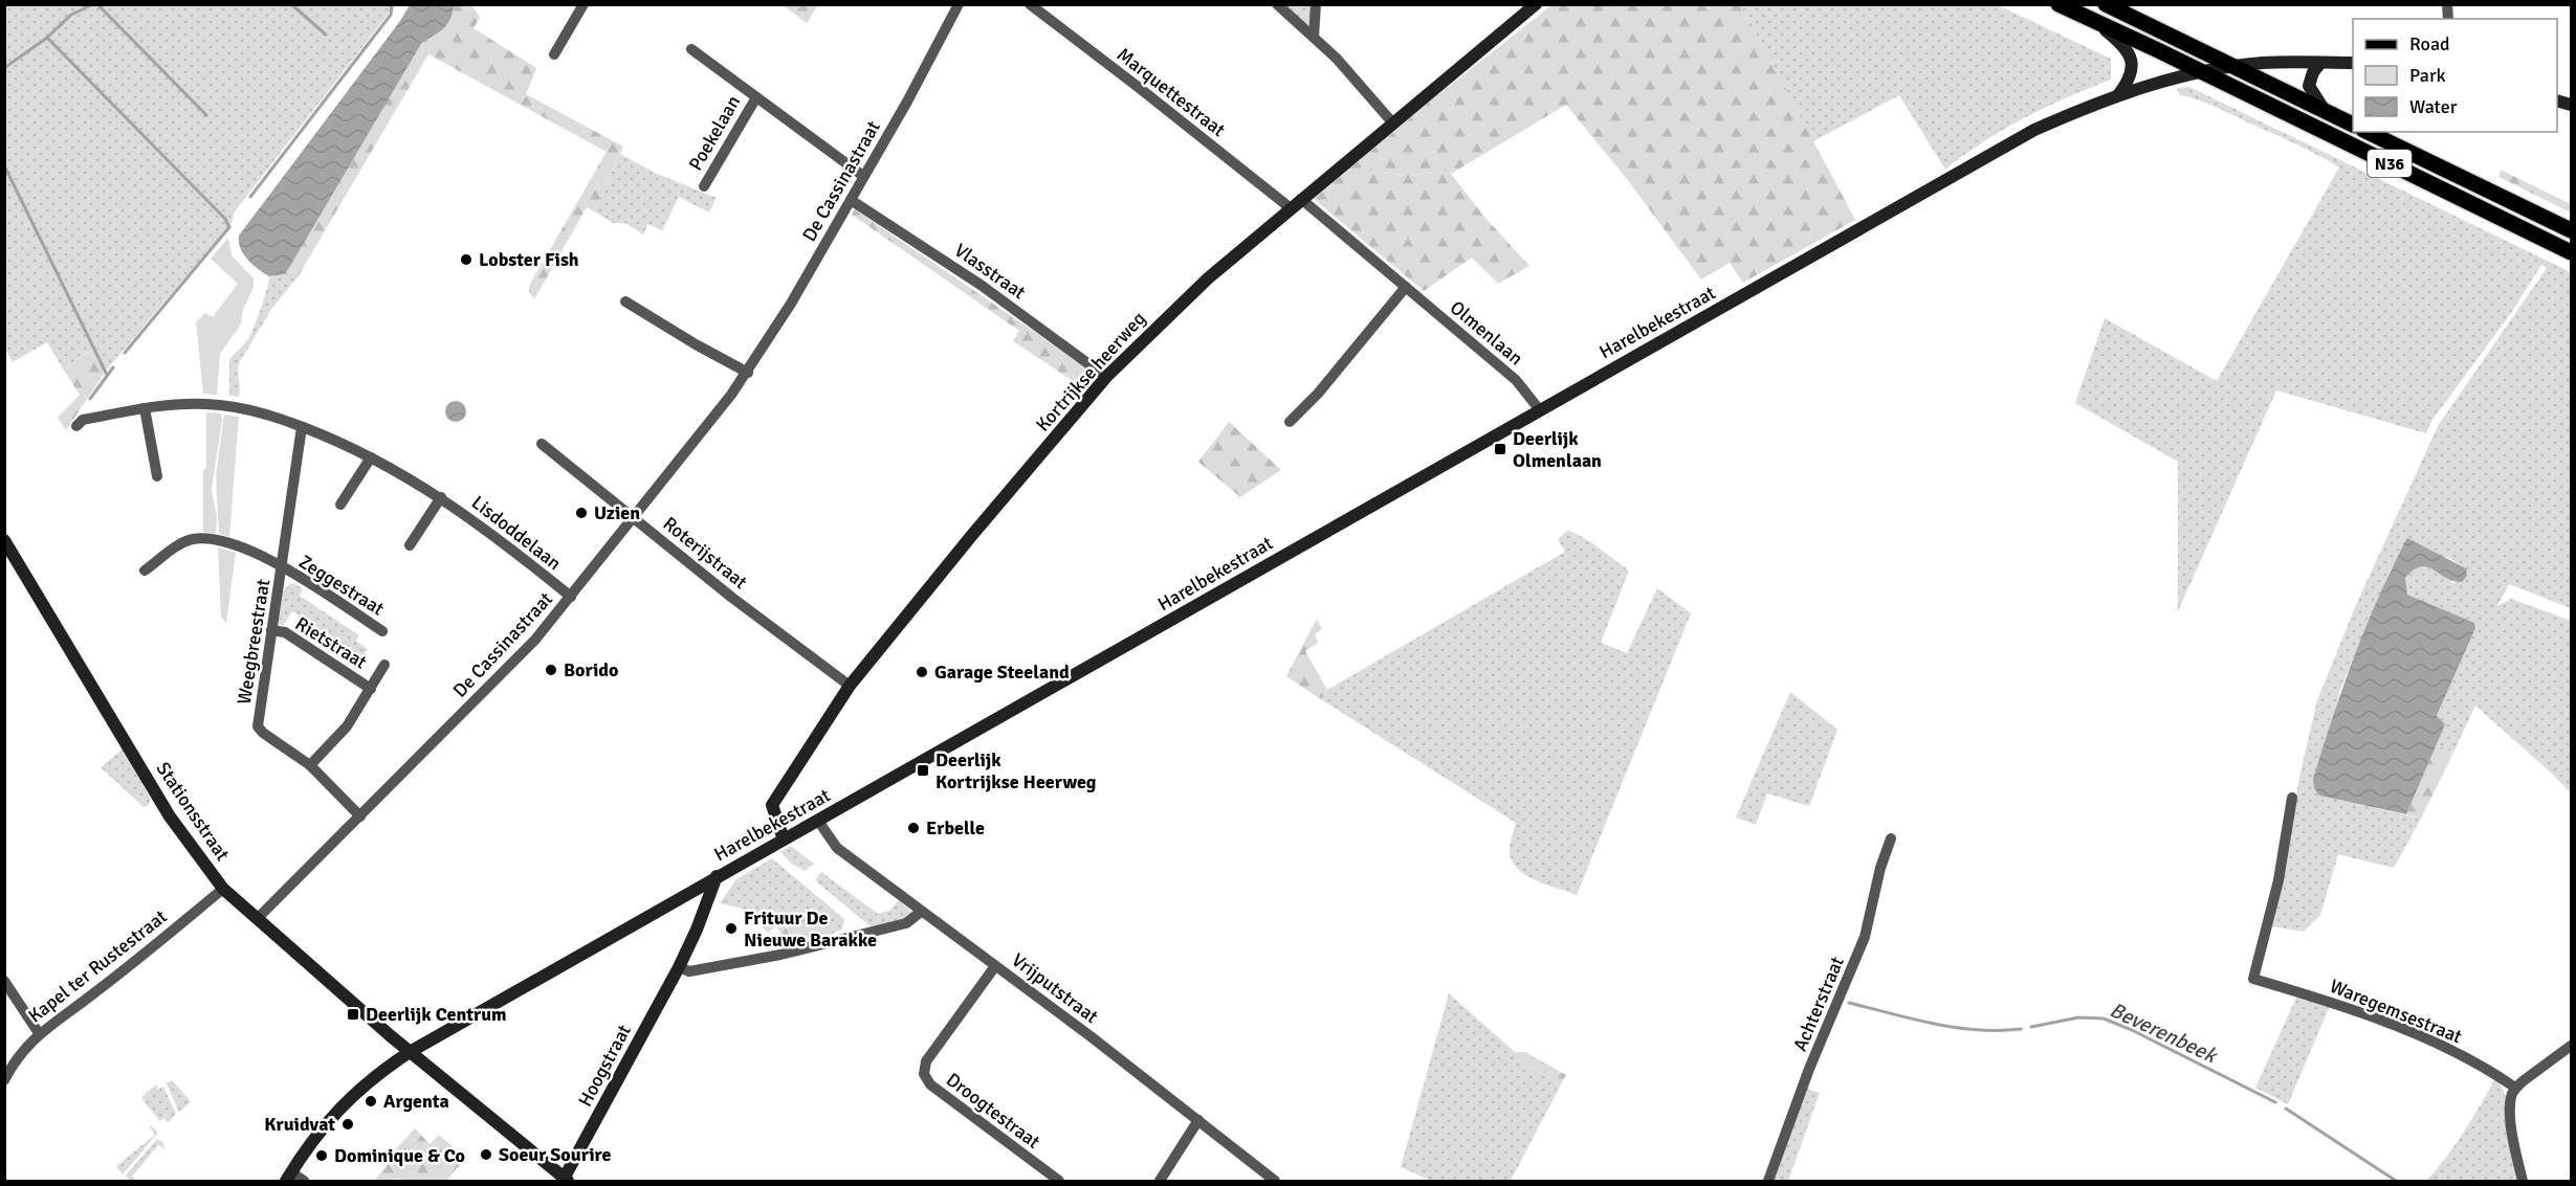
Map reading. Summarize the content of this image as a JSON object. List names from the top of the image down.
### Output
{
  "streets": {
    "main road": ["N36"],
    "street": [
      "Marquettestraat",
      "Poekelaan",
      "De Cassinastraat",
      "Vlasstraat",
      "Harelbekestraat",
      "Olmenlaan",
      "Kortrijkse heerweg",
      "Lisdoddelaan",
      "Roterijstraat",
      "Zeggestraat",
      "Weegbreestraat",
      "Rietstraat",
      "Stationsstraat",
      "Kapel ter Rustestraat",
      "Vrijputstraat",
      "Achterstraat",
      "Waregemsestraat",
      "Hoogstraat",
      "Droogtestraat"
    ]
  },
  "crossings": [
    ["Marquettestraat", "Kortrijkse heerweg"],
    ["Poekelaan", "De Cassinastraat"],
    ["N36", "Harelbekestraat"],
    ["De Cassinastraat", "Vlasstraat"],
    ["De Cassinastraat", "Lisdoddelaan"],
    ["De Cassinastraat", "Roterijstraat"],
    ["De Cassinastraat", "Weegbreestraat"],
    ["De Cassinastraat", "Stationsstraat"],
    ["Vlasstraat", "Kortrijkse heerweg"],
    ["Harelbekestraat", "Olmenlaan"],
    ["Harelbekestraat", "Kortrijkse heerweg"],
    ["Harelbekestraat", "Stationsstraat"],
    ["Harelbekestraat", "Vrijputstraat"],
    ["Harelbekestraat", "Hoogstraat"],
    ["Olmenlaan", "Kortrijkse heerweg"],
    ["Kortrijkse heerweg", "Roterijstraat"],
    ["Lisdoddelaan", "Weegbreestraat"],
    ["Zeggestraat", "Weegbreestraat"],
    ["Weegbreestraat", "Rietstraat"],
    ["Stationsstraat", "Kapel ter Rustestraat"],
    ["Stationsstraat", "Hoogstraat"],
    ["Vrijputstraat", "Droogtestraat"]
  ],
  "water": ["Beverenbeek"],
  "places": {
    "other": [
      "Lobster Fish",
      "Uzien",
      "Borido",
      "Garage Steeland",
      "Erbelle",
      "Frituur De Nieuwe Barakke",
      "Argenta",
      "Kruidvat",
      "Soeur Sourire",
      "Dominique & Co"
    ],
    "transit": ["Deerlijk Olmenlaan", "Deerlijk Kortrijkse Heerweg", "Deerlijk Centrum"]
  },
  "legend": ["Road", "Park", "Water"]
}
